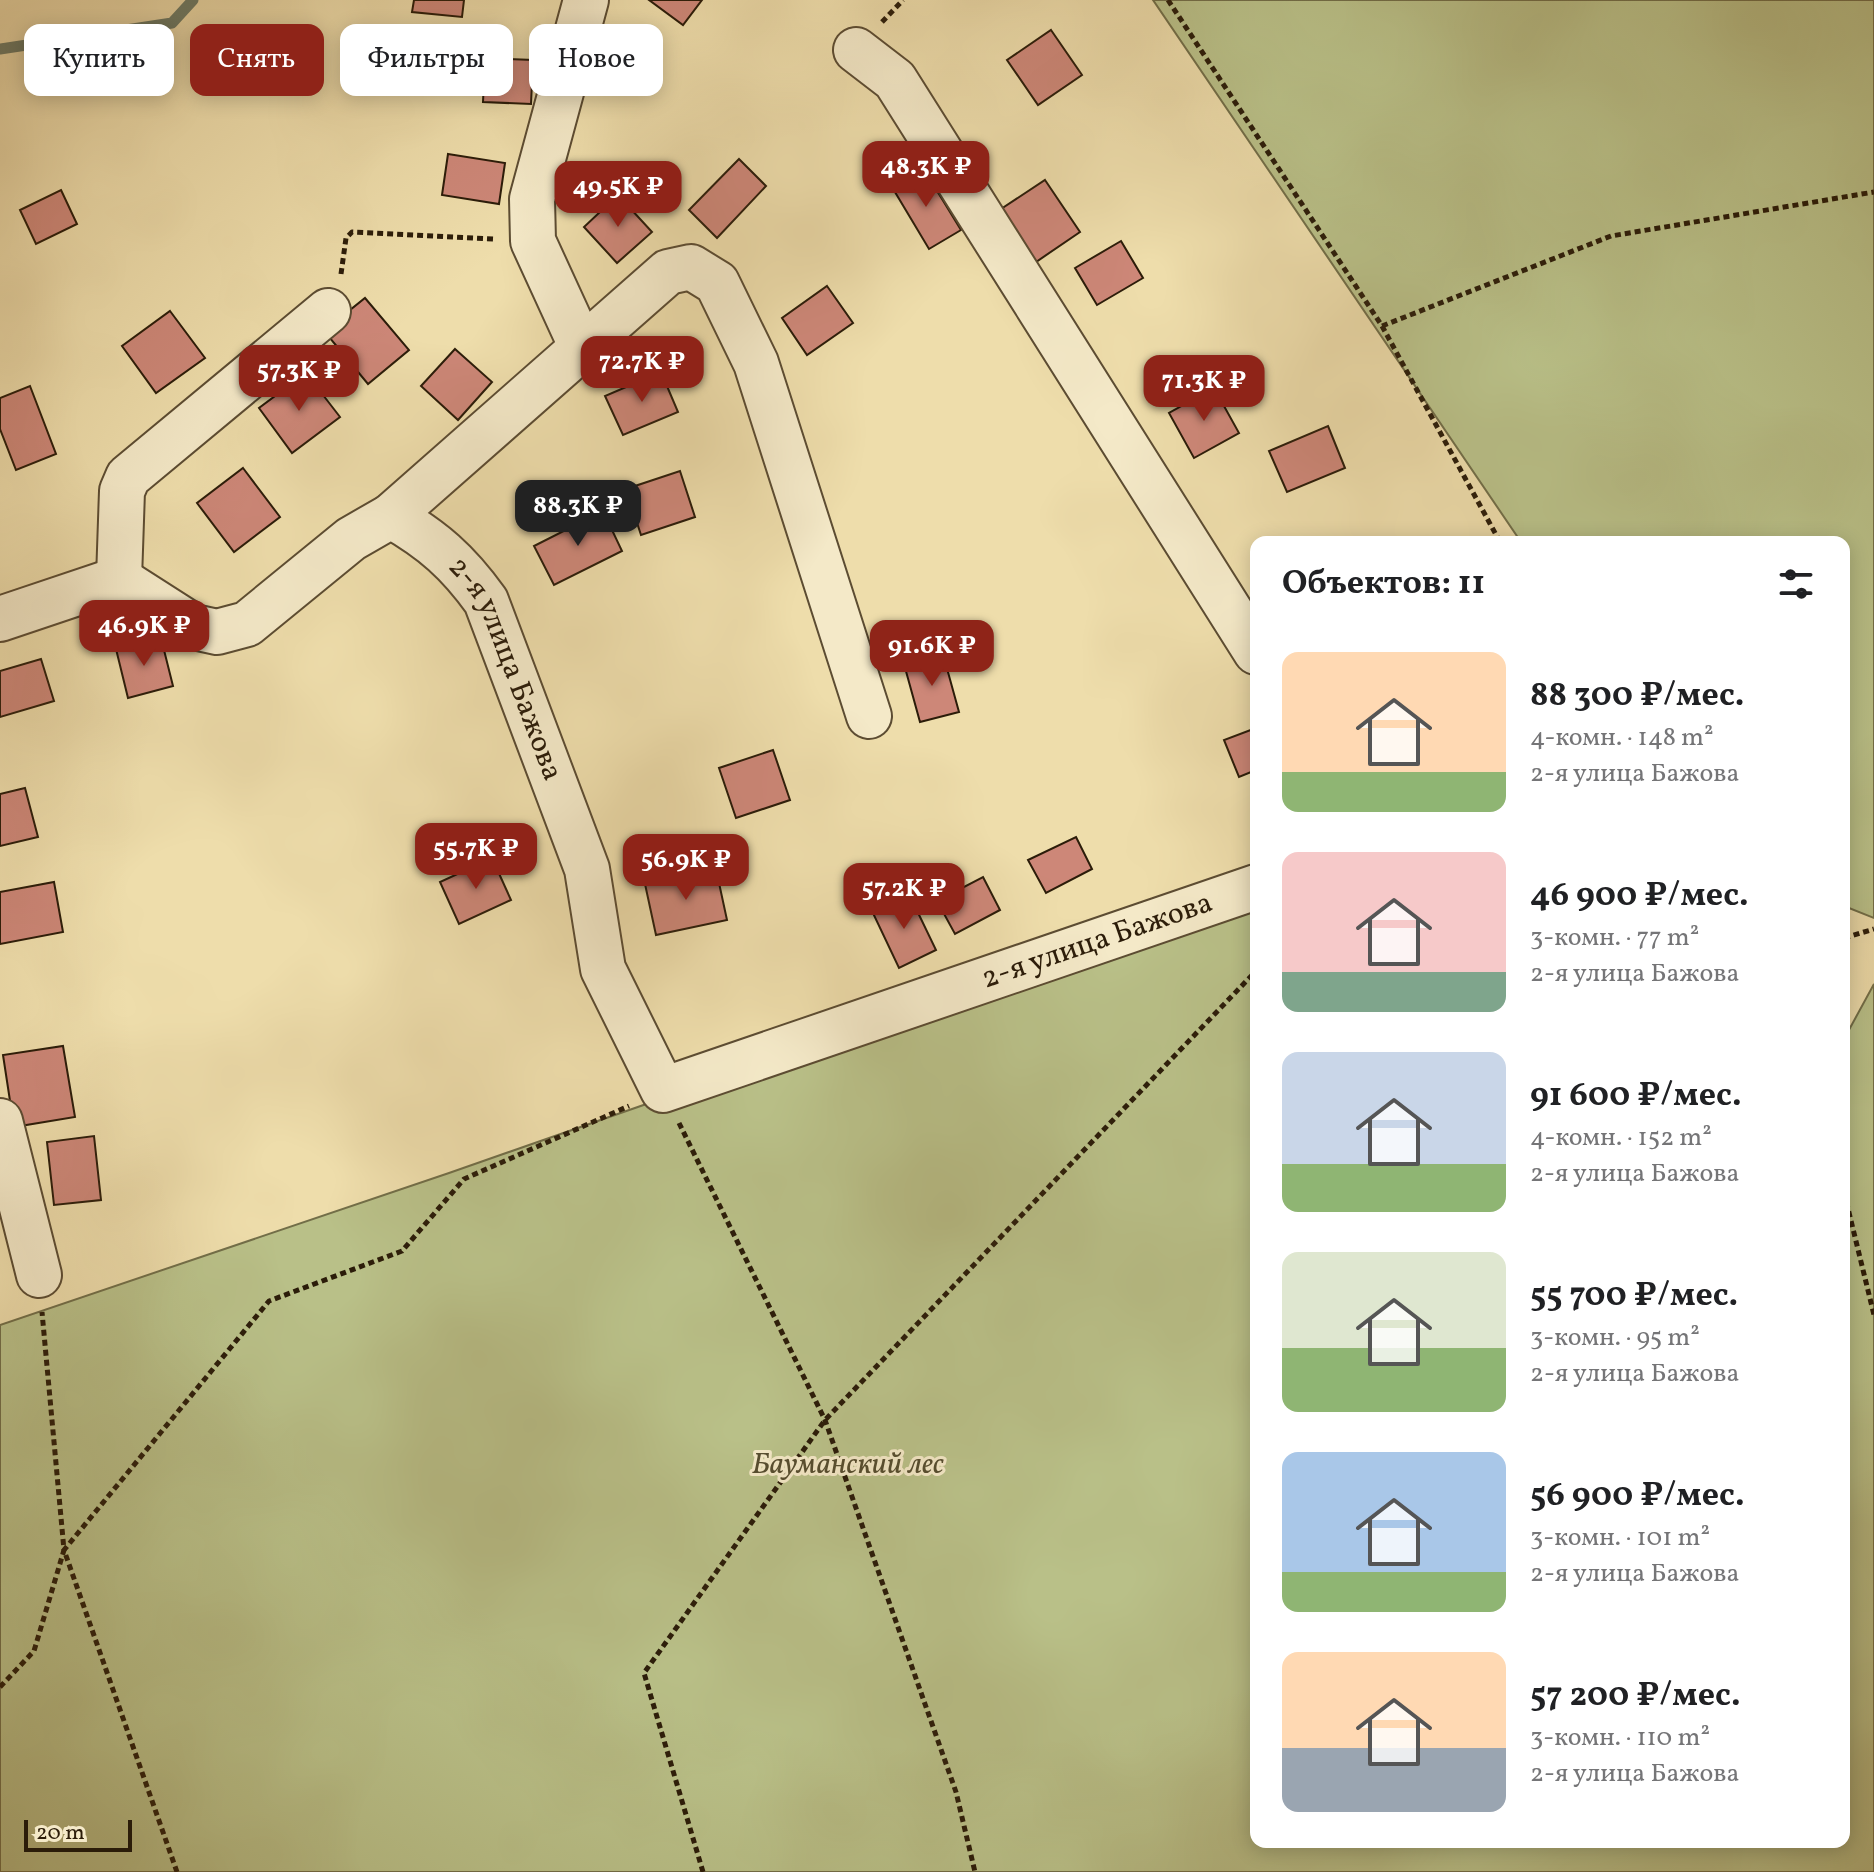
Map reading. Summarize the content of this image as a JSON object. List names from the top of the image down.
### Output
{
  "streets": {
    "street": ["2-я улица Бажова"]
  },
  "parks": ["Бауманский лес"],
  "scale_bar": "20 m",
  "page": {
    "chip": [
      "Купить",
      "Снять",
      "Фильтры",
      "Новое"
    ],
    "price": [
      "48.3K ₽",
      "49.5K ₽",
      "72.7K ₽",
      "57.3K ₽",
      "71.3K ₽",
      "88.3K ₽",
      "46.9K ₽",
      "91.6K ₽",
      "55.7K ₽",
      "56.9K ₽",
      "57.2K ₽"
    ],
    "heading": "Объектов: 11",
    "list": [
      {
        "name": "88 300 ₽/мес.",
        "note": "4-комн. · 148 m² · 2-я улица Бажова"
      },
      {
        "name": "46 900 ₽/мес.",
        "note": "3-комн. · 77 m² · 2-я улица Бажова"
      },
      {
        "name": "91 600 ₽/мес.",
        "note": "4-комн. · 152 m² · 2-я улица Бажова"
      },
      {
        "name": "55 700 ₽/мес.",
        "note": "3-комн. · 95 m² · 2-я улица Бажова"
      },
      {
        "name": "56 900 ₽/мес.",
        "note": "3-комн. · 101 m² · 2-я улица Бажова"
      },
      {
        "name": "57 200 ₽/мес.",
        "note": "3-комн. · 110 m² · 2-я улица Бажова"
      }
    ],
    "scale": "20 m"
  }
}
